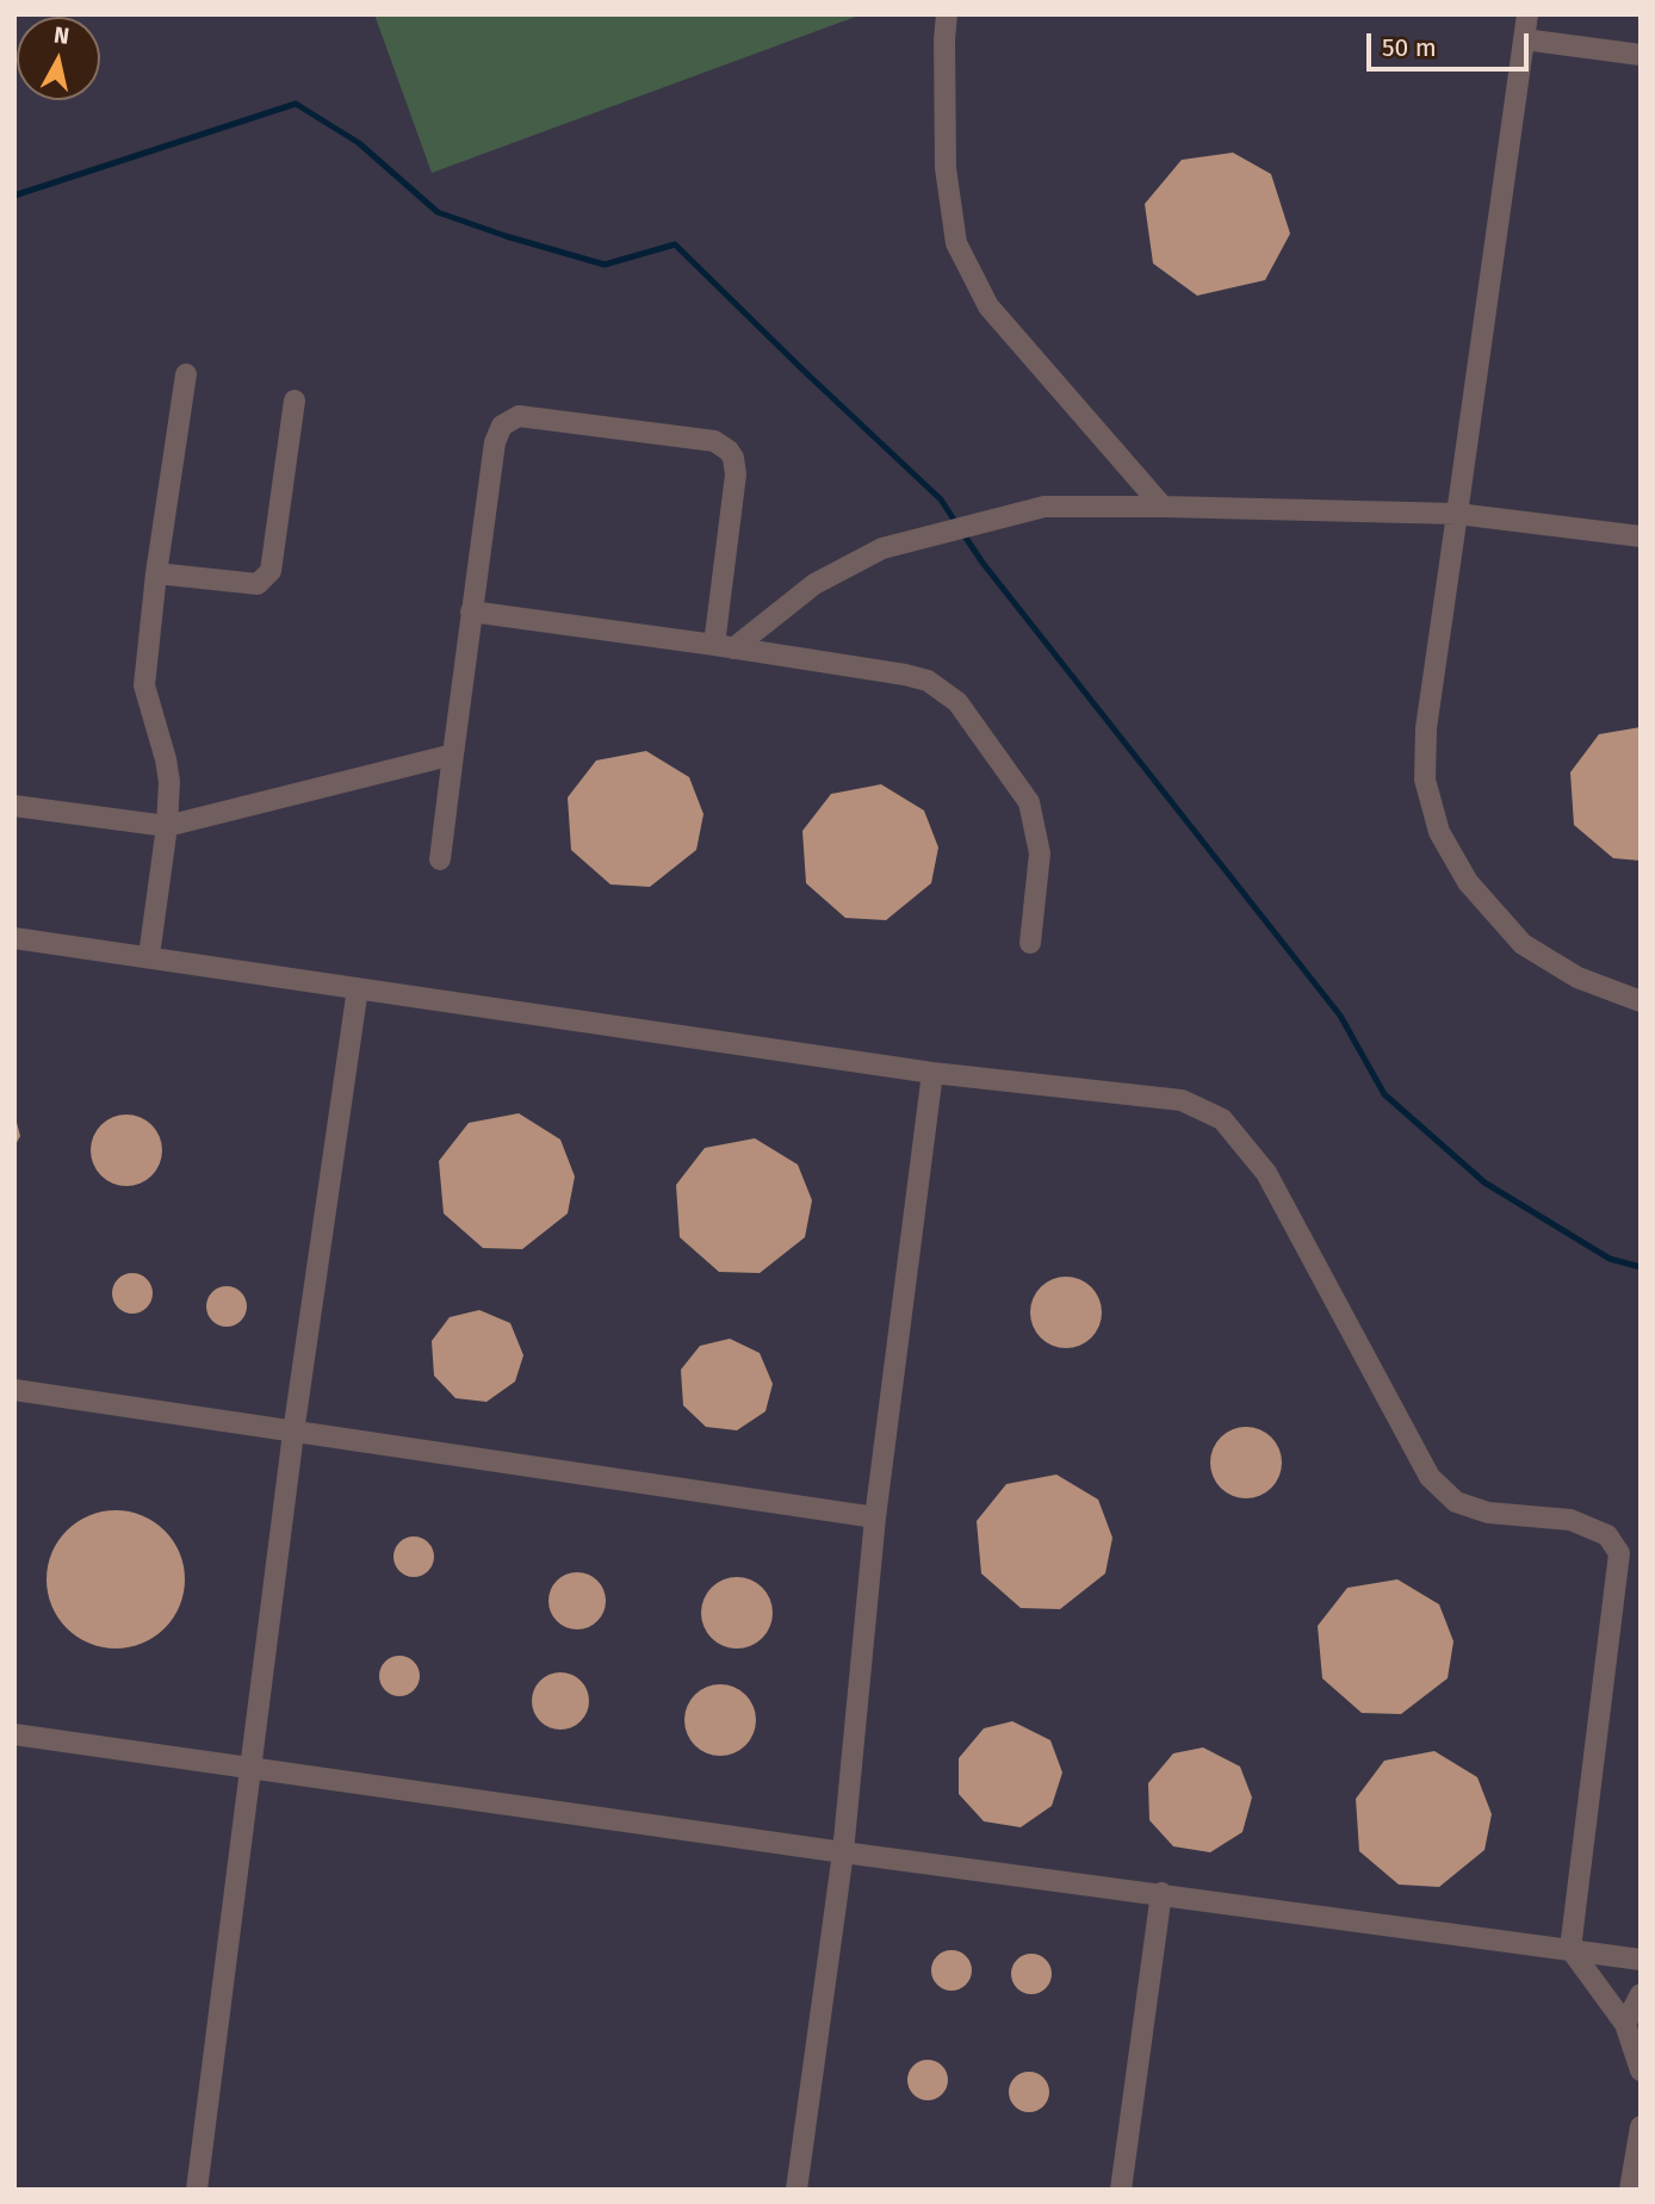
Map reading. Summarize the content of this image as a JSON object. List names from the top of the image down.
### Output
{
  "scale_bar": "50 m",
  "north": "top"
}
